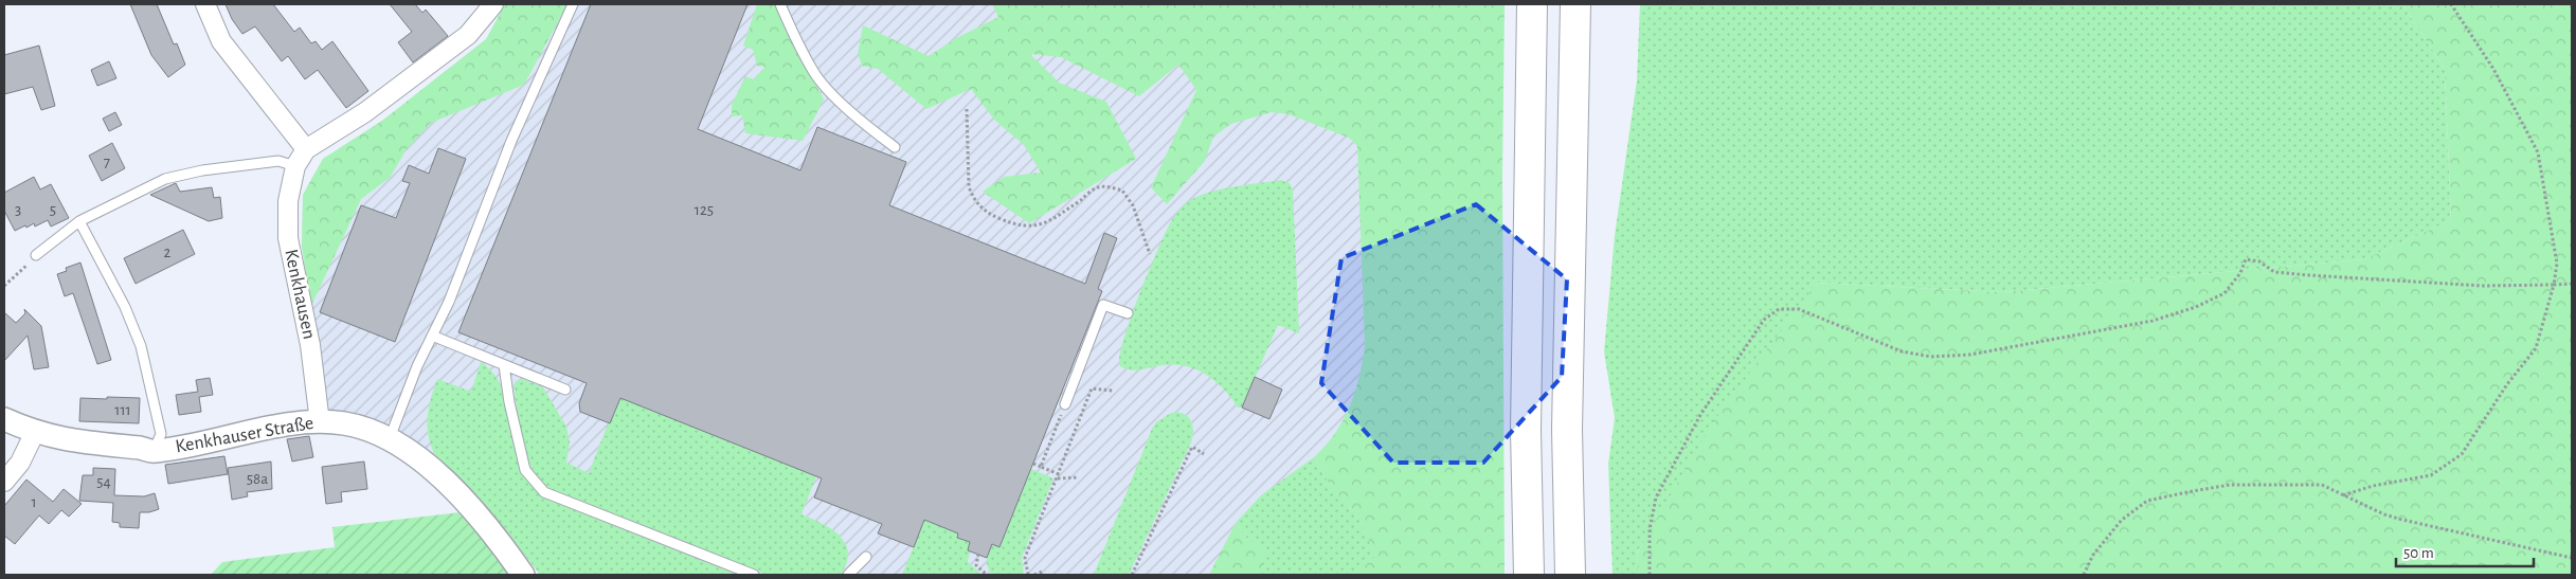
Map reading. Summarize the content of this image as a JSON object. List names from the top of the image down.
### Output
{
  "streets": {
    "street": ["Kenkhausen", "Kenkhauser Straße"]
  },
  "crossings": [
    ["Kenkhausen", "Kenkhauser Straße"]
  ],
  "house_numbers": [
    "7",
    "3",
    "5",
    "125",
    "2",
    "111",
    "58a",
    "54",
    "1"
  ],
  "scale_bar": "50 m"
}
